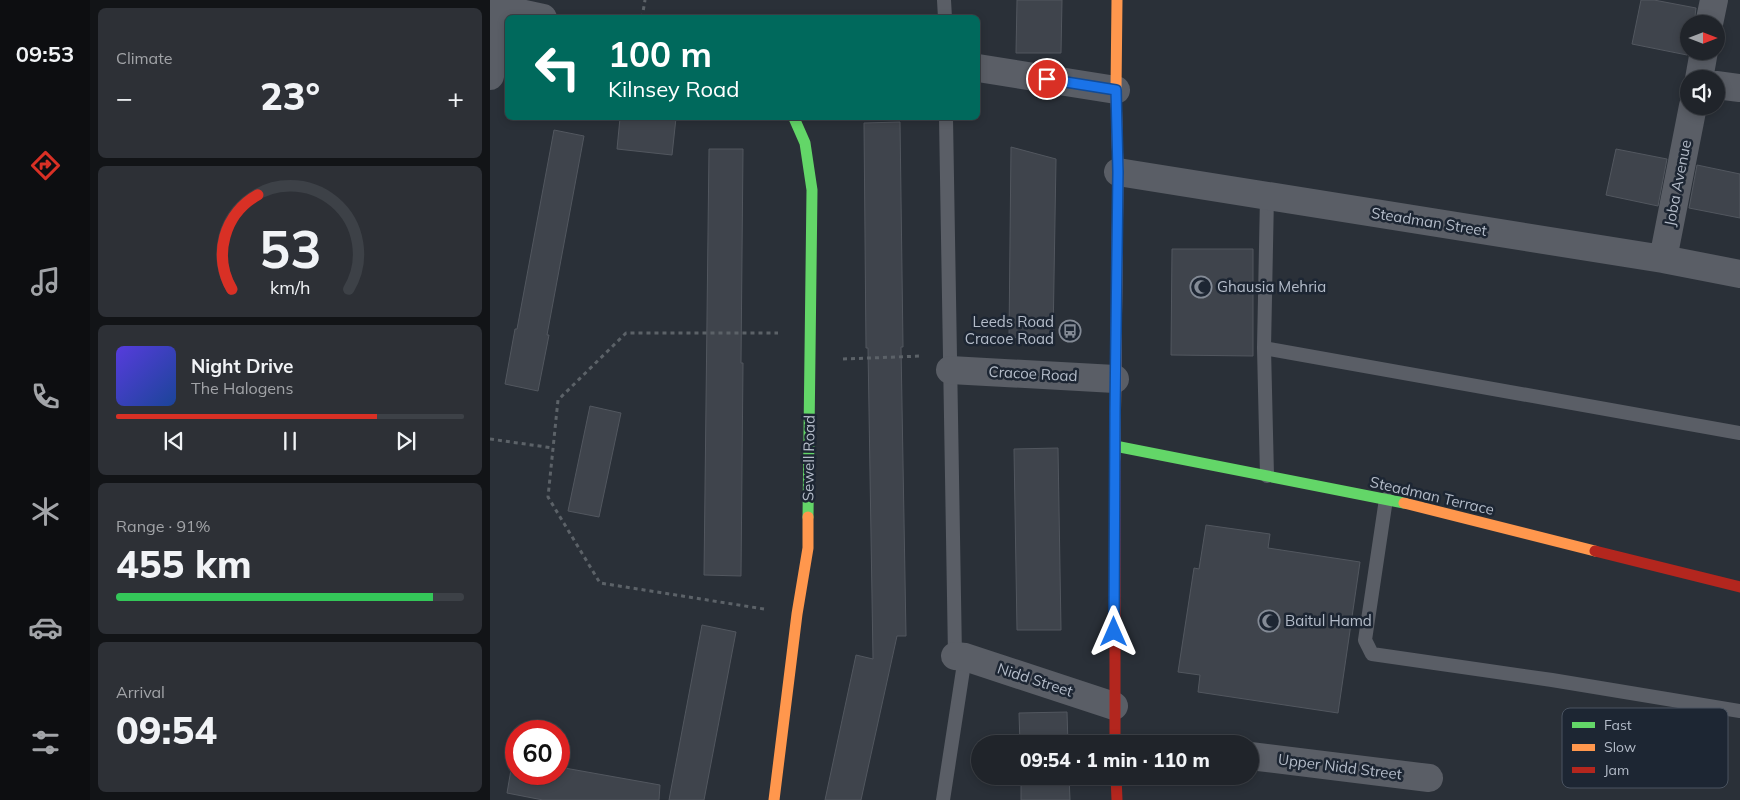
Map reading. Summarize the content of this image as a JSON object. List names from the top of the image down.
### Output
{
  "streets": {
    "street": [
      "Joba Avenue",
      "Steadman Street",
      "Cracoe Road",
      "Sewell Road",
      "Steadman Terrace",
      "Nidd Street",
      "Upper Nidd Street"
    ]
  },
  "crossings": [
    ["Joba Avenue", "Steadman Street"]
  ],
  "places": {
    "mosque": ["Ghausia Mehria", "Baitul Hamd"],
    "bus stop": ["Leeds Road Cracoe Road"]
  },
  "legend": ["Fast", "Slow", "Jam"],
  "north": "right",
  "page": {
    "tabs": "09:53",
    "tile": [
      "Climate",
      ["Range · 91%", "455 km"],
      ["Arrival", "09:54"]
    ],
    "turn": ["100 m", "Kilnsey Road"],
    "heat": ["−", "23°", "+"],
    "song": ["Night Drive", "The Halogens"],
    "limit": "60",
    "trip": "09:54 · 1 min · 110 m",
    "gauge": ["53", "km/h"]
  }
}
